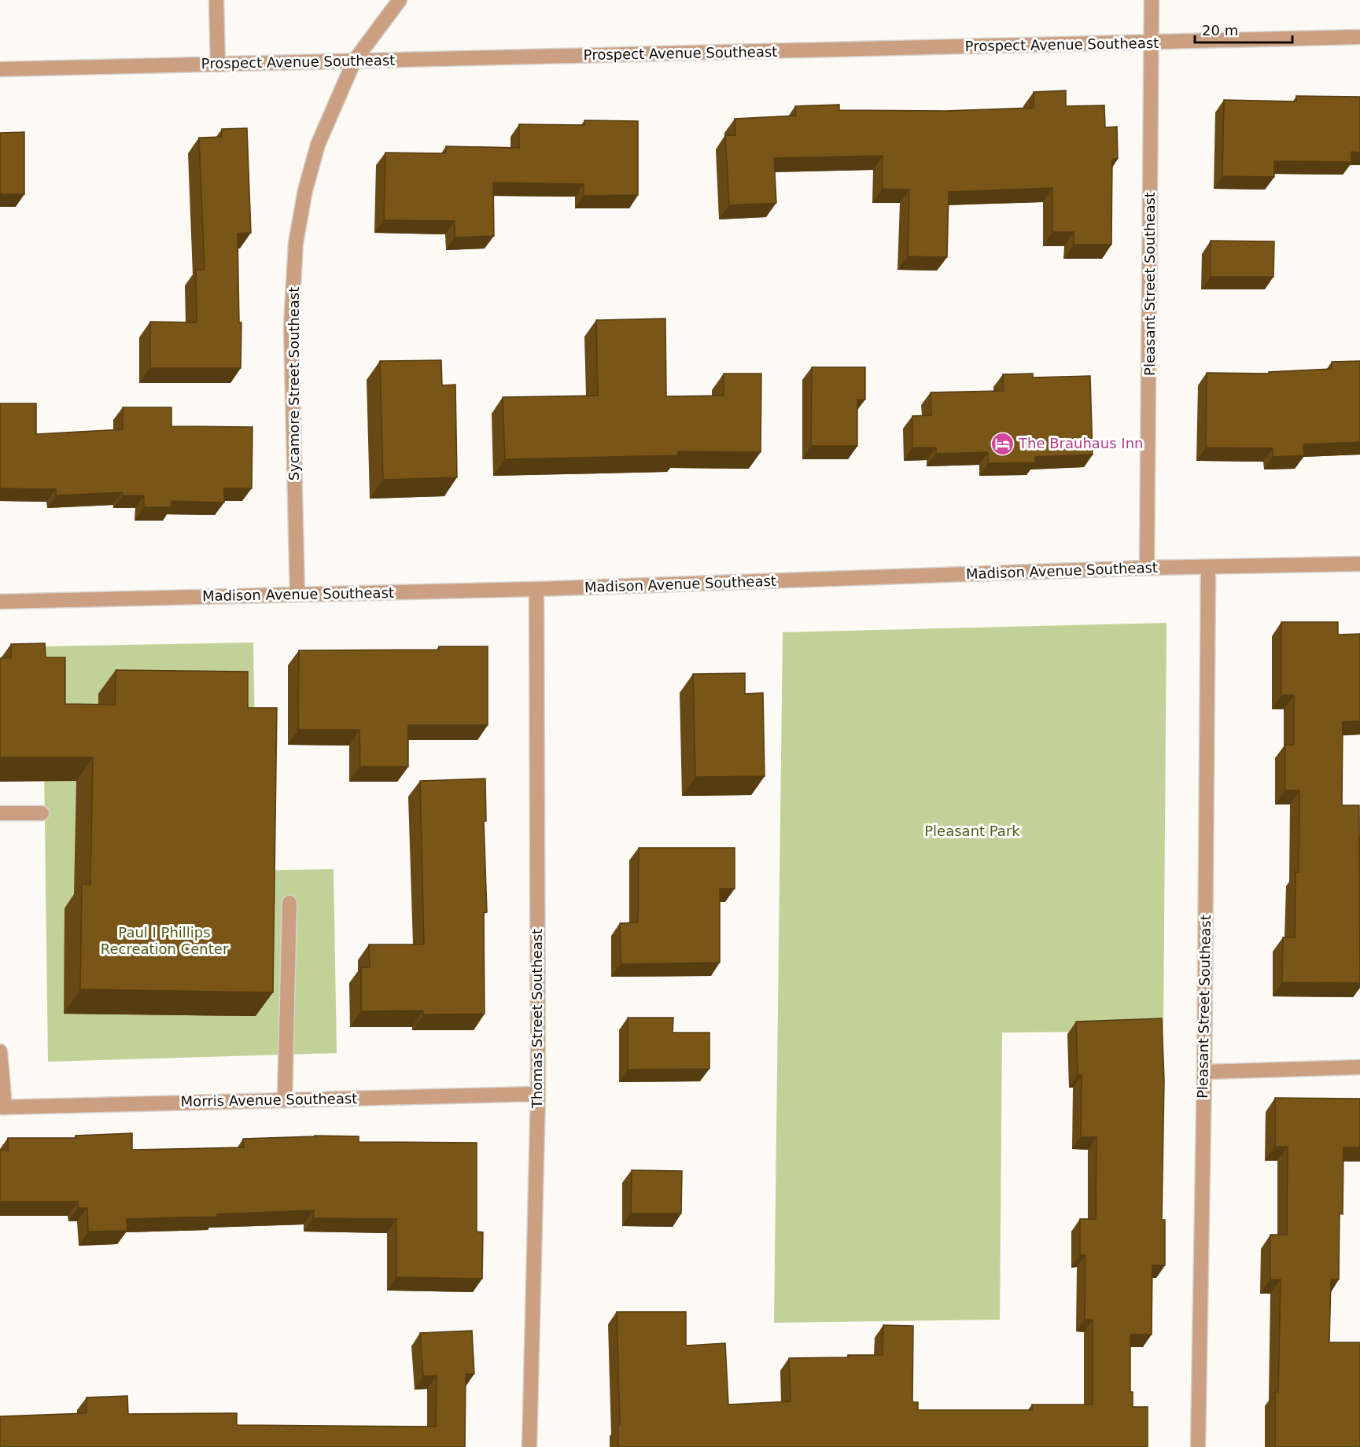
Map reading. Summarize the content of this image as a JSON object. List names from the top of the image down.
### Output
{
  "streets": {
    "street": [
      "Prospect Avenue Southeast",
      "Pleasant Street Southeast",
      "Sycamore Street Southeast",
      "Madison Avenue Southeast",
      "Thomas Street Southeast",
      "Morris Avenue Southeast"
    ]
  },
  "crossings": [
    ["Prospect Avenue Southeast", "Pleasant Street Southeast"],
    ["Prospect Avenue Southeast", "Sycamore Street Southeast"],
    ["Pleasant Street Southeast", "Madison Avenue Southeast"],
    ["Sycamore Street Southeast", "Madison Avenue Southeast"],
    ["Madison Avenue Southeast", "Thomas Street Southeast"],
    ["Thomas Street Southeast", "Morris Avenue Southeast"]
  ],
  "parks": ["Pleasant Park", "Paul I Phillips Recreation Center"],
  "places": {
    "hotel": ["The Brauhaus Inn"]
  },
  "scale_bar": "20 m"
}
